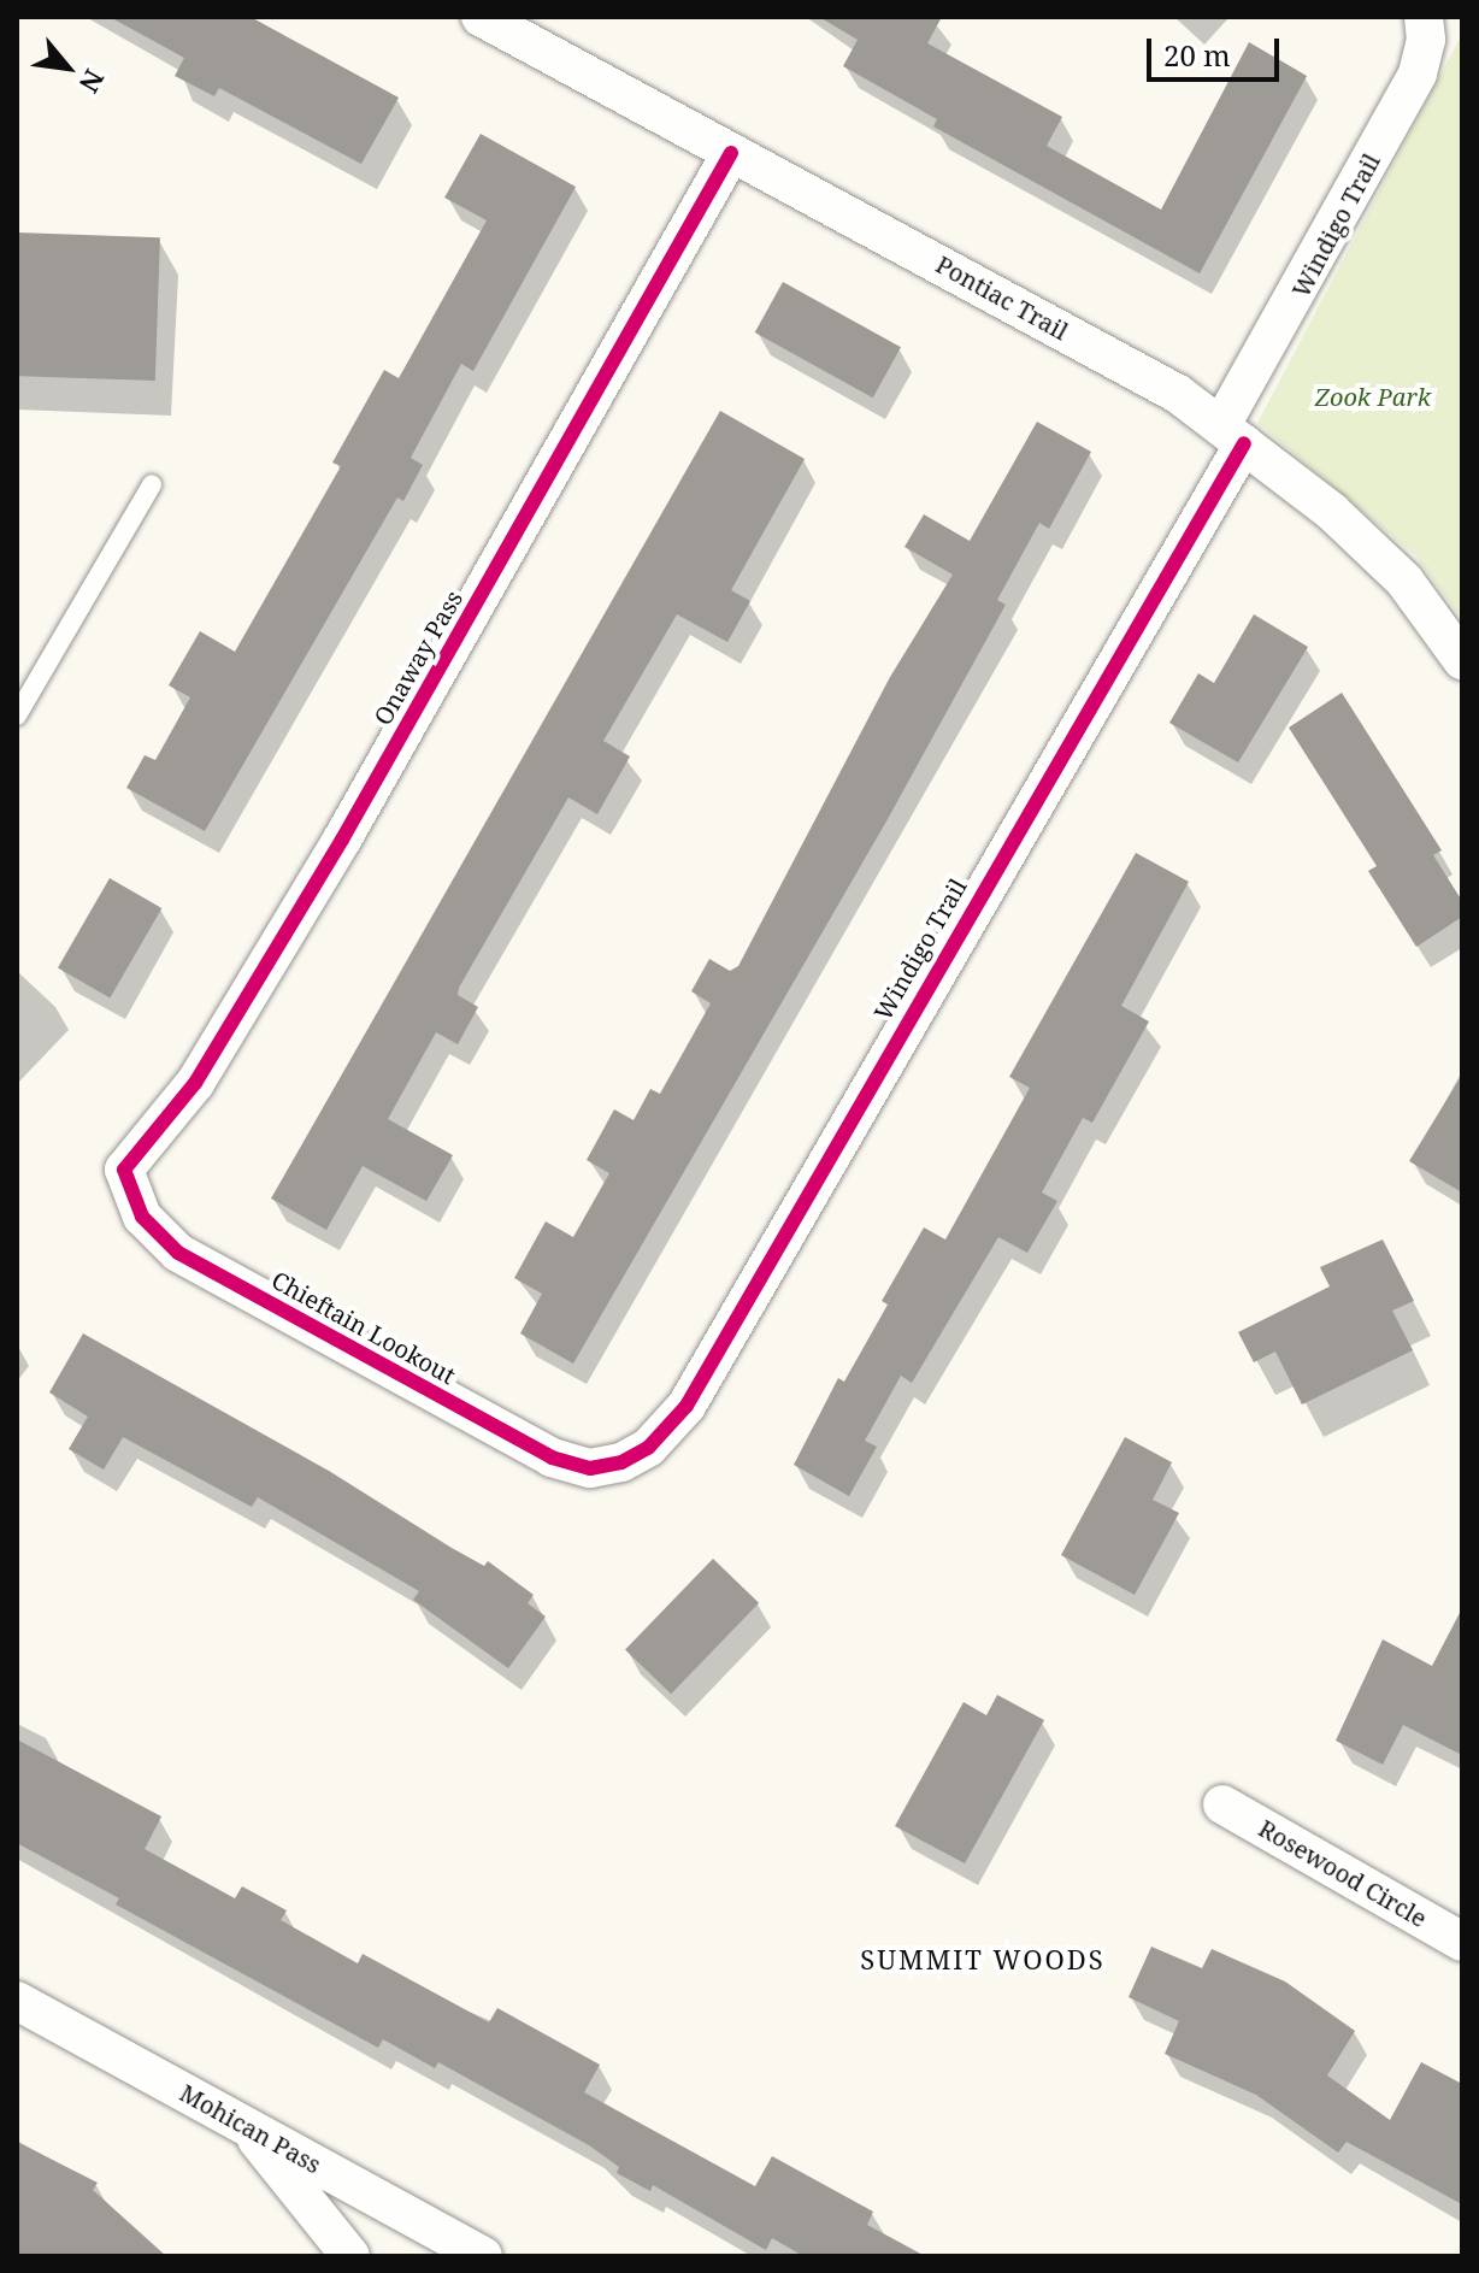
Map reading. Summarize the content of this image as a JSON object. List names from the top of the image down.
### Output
{
  "streets": {
    "street": [
      "Windigo Trail",
      "Pontiac Trail",
      "Onaway Pass",
      "Chieftain Lookout",
      "Rosewood Circle",
      "Mohican Pass"
    ]
  },
  "crossings": [
    ["Windigo Trail", "Pontiac Trail"],
    ["Windigo Trail", "Chieftain Lookout"],
    ["Pontiac Trail", "Onaway Pass"],
    ["Onaway Pass", "Chieftain Lookout"]
  ],
  "districts": ["SUMMIT WOODS"],
  "parks": ["Zook Park"],
  "scale_bar": "20 m",
  "north": "bottom right"
}
